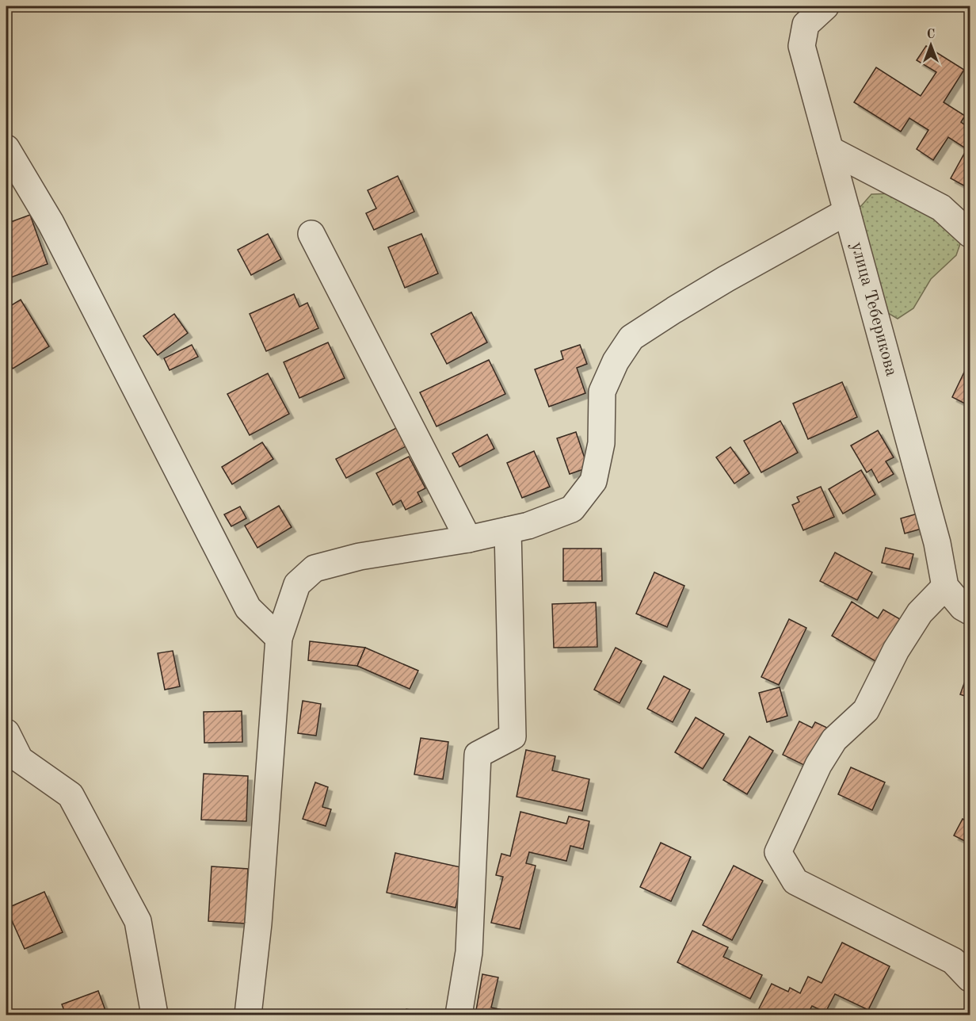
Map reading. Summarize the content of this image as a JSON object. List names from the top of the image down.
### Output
{
  "streets": {
    "street": ["улица Теберикова"]
  },
  "north": "top"
}
